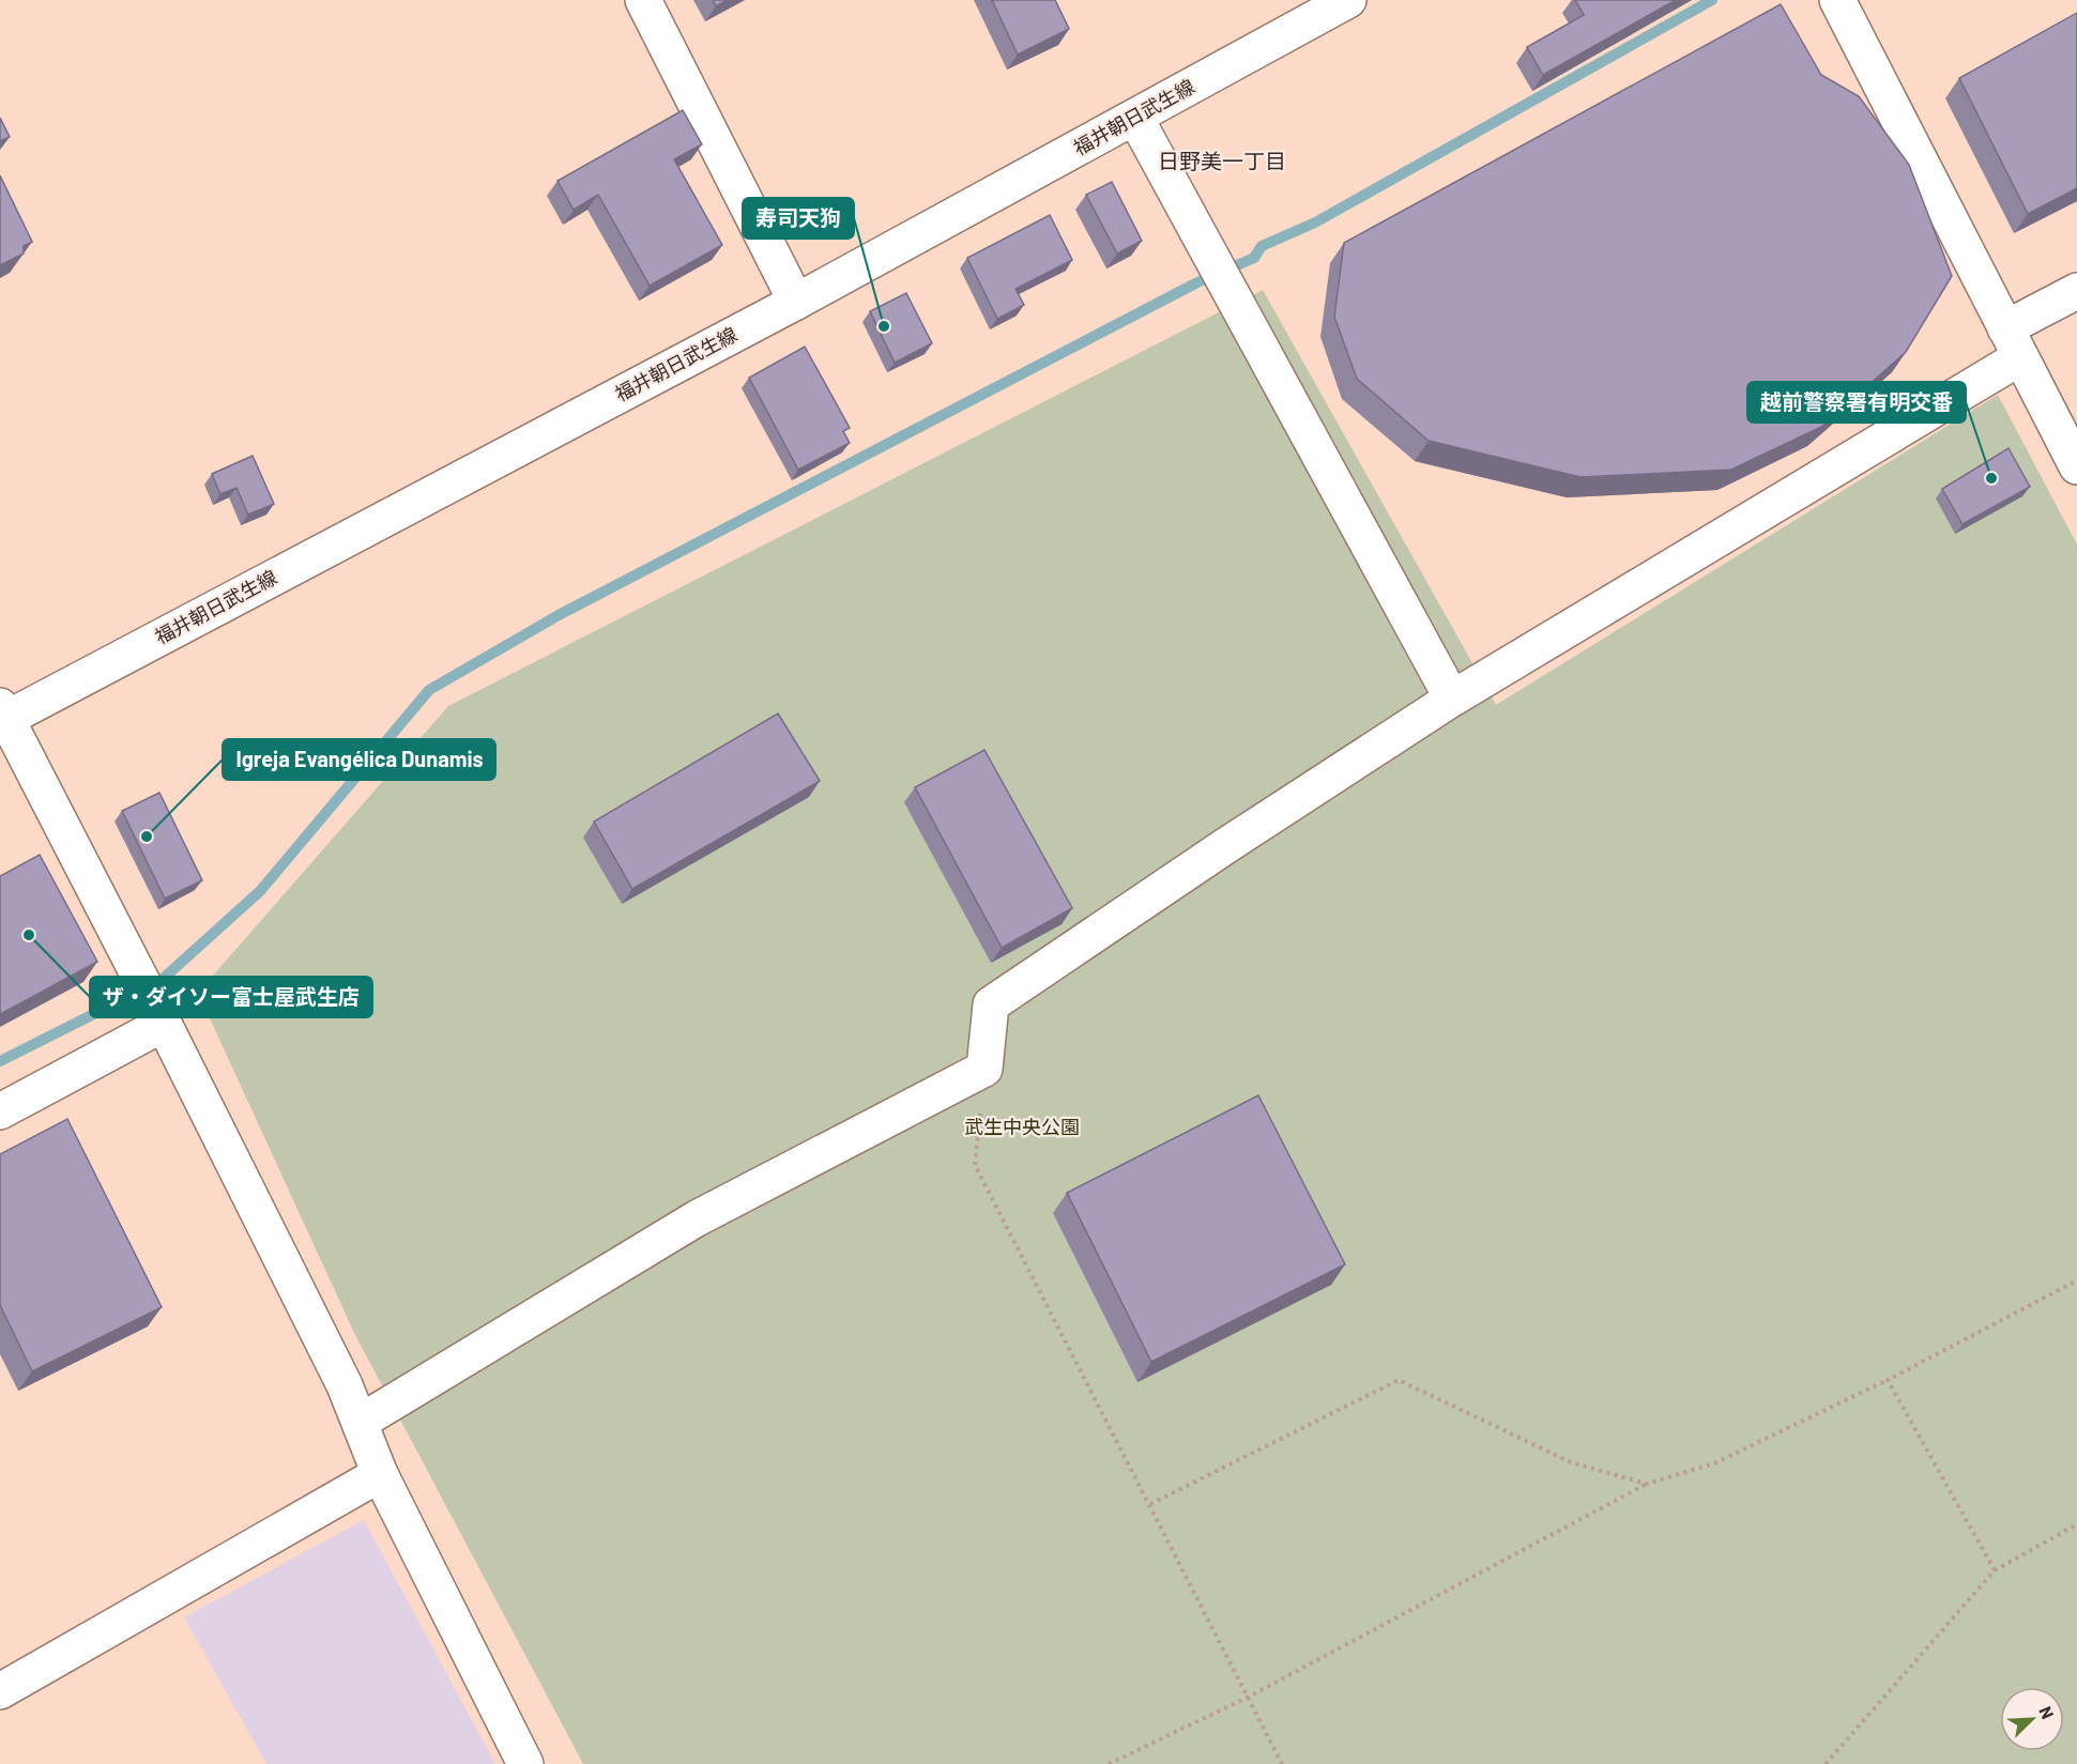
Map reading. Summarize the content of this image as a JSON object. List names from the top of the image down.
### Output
{
  "streets": {
    "street": ["福井朝日武生線"]
  },
  "districts": ["日野美一丁目"],
  "parks": ["武生中央公園"],
  "places": [
    "寿司天狗",
    "越前警察署有明交番",
    "Igreja Evangélica Dunamis",
    "ザ・ダイソー富士屋武生店"
  ],
  "north": "top right"
}
